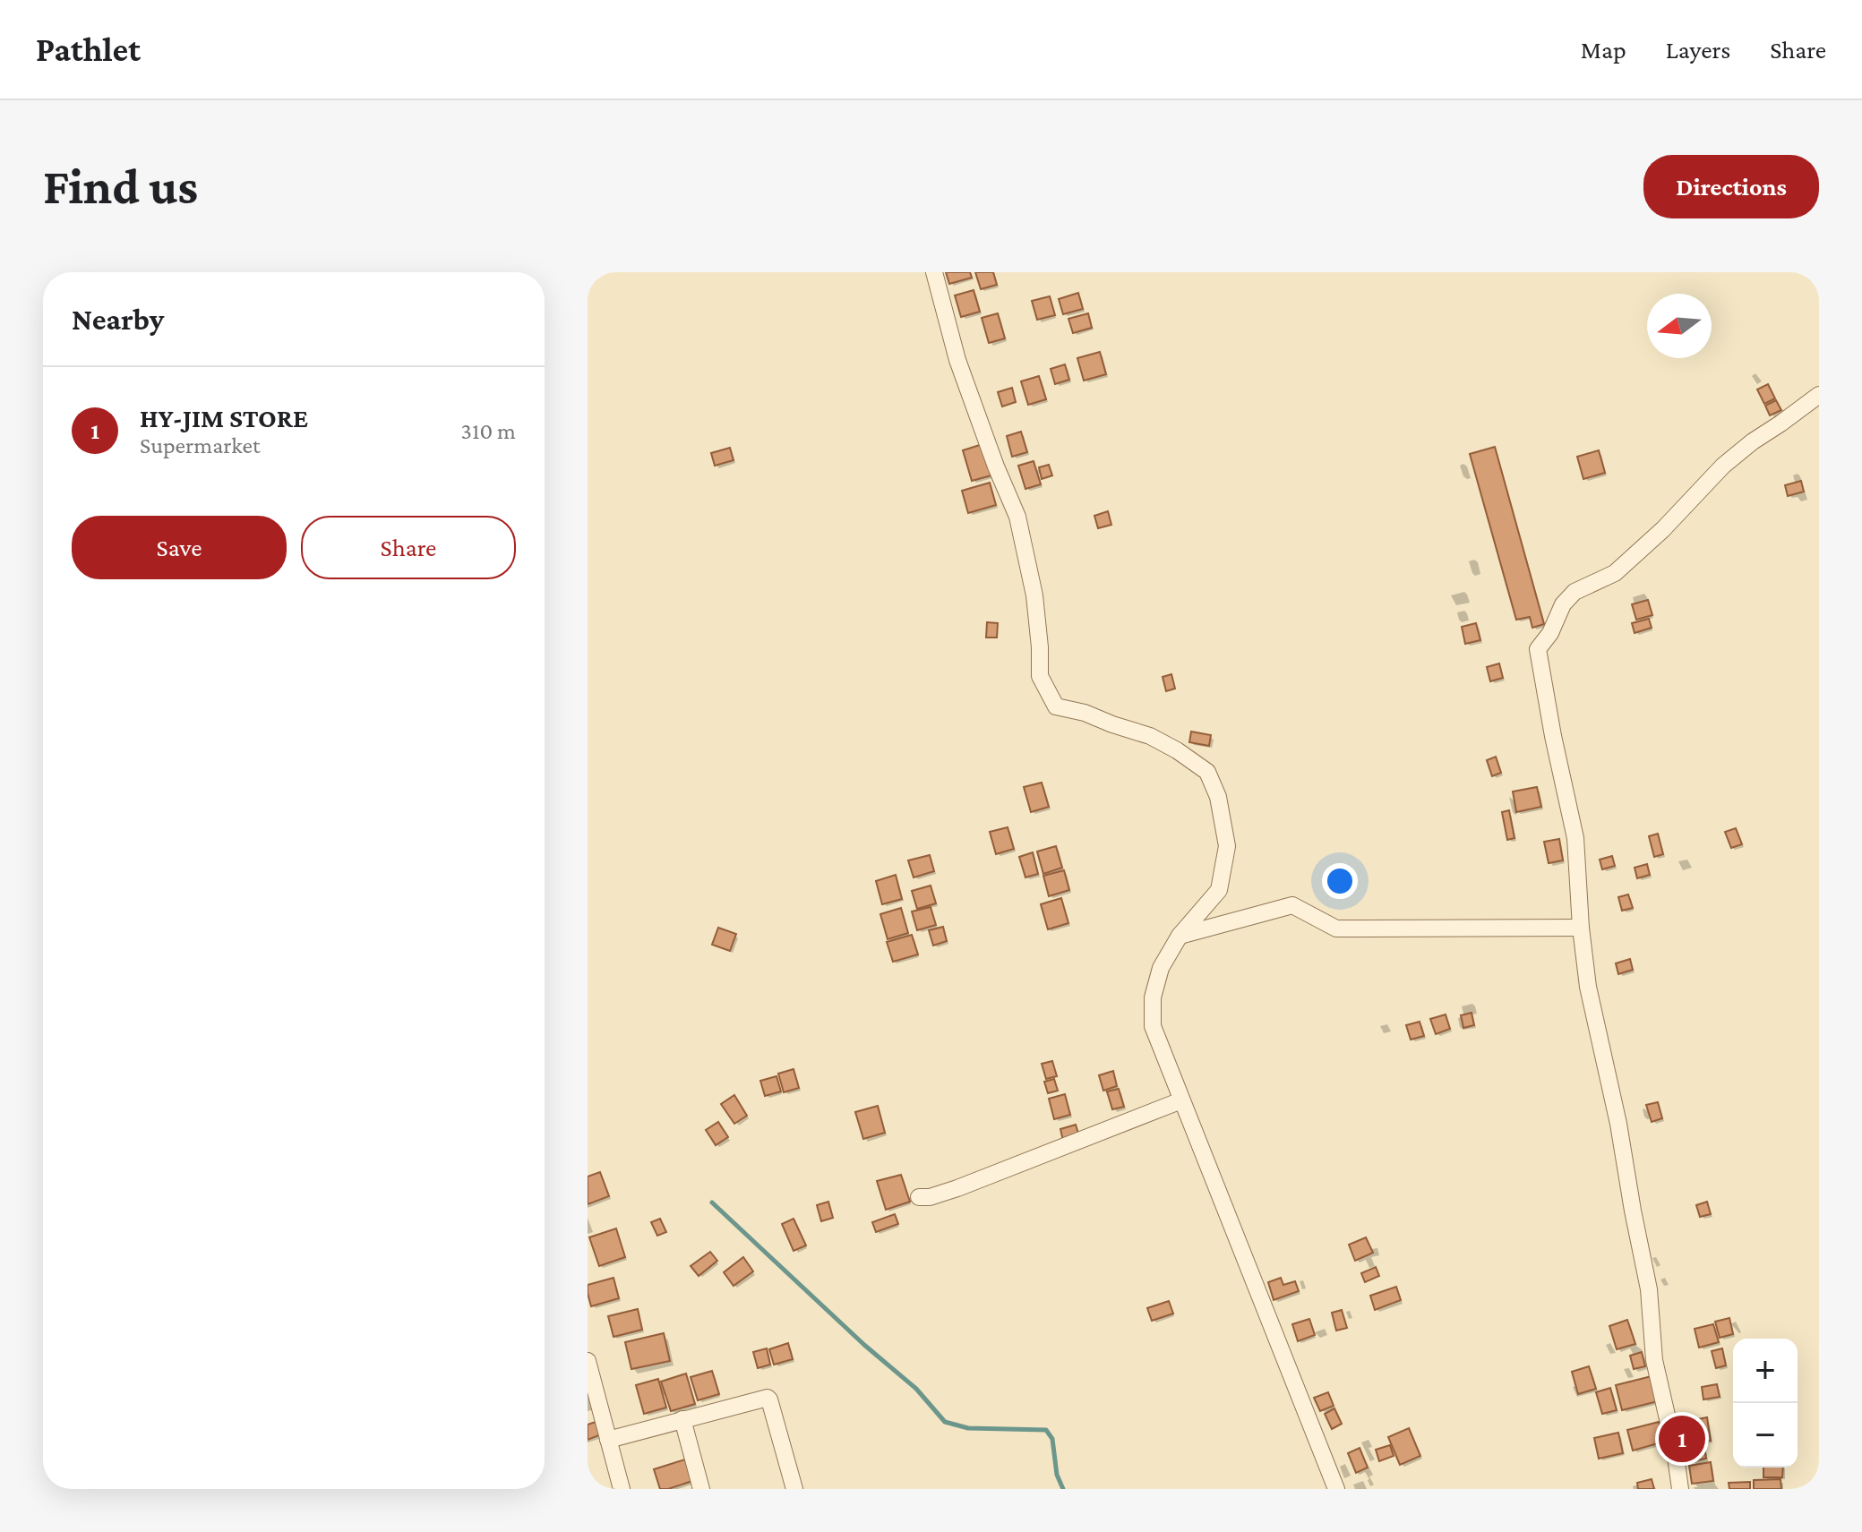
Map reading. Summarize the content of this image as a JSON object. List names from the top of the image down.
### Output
{
  "north": "left",
  "page": {
    "header": "Pathlet",
    "nav": ["Map", "Layers", "Share"],
    "buttons": [
      "Directions",
      ["Save", "Share"]
    ],
    "title": "Find us",
    "heading": "Nearby",
    "list": [
      {
        "mark": "1",
        "name": "HY-JIM STORE",
        "note": "Supermarket",
        "value": "310 m"
      }
    ],
    "map_buttons": ["+", "−"],
    "pins": "1"
  }
}
